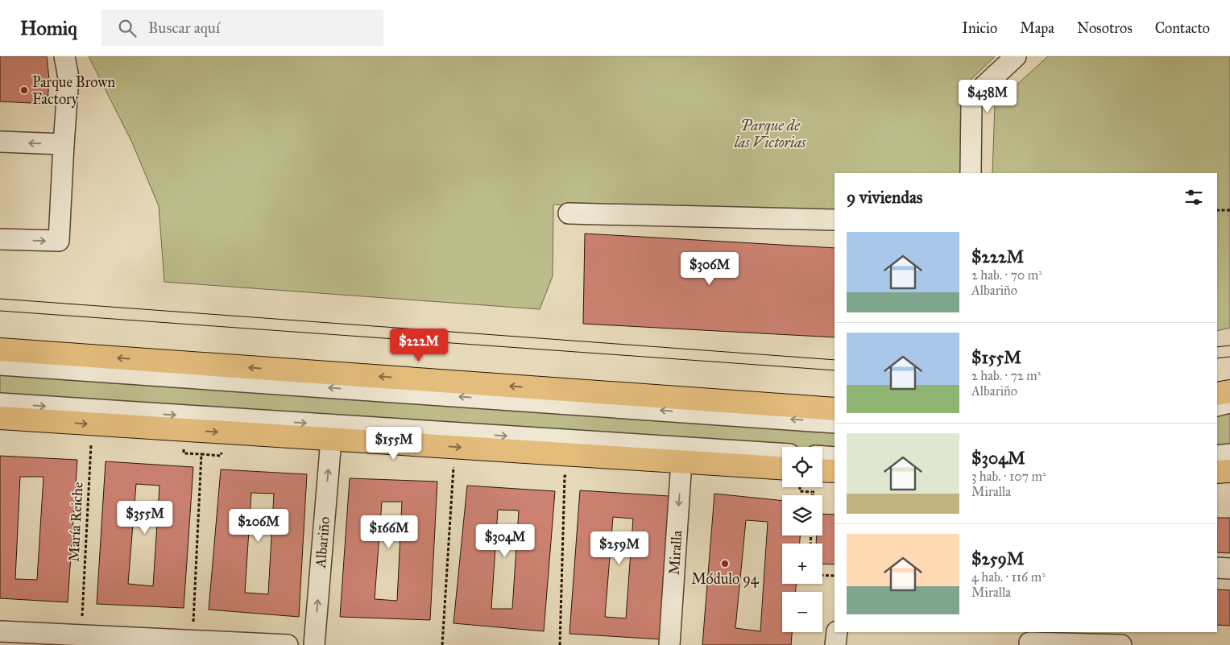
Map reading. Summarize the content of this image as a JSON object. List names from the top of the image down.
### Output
{
  "streets": {
    "street": ["Albariño", "Miralla"],
    "path": ["María Reiche"]
  },
  "one_way": ["Albariño", "Miralla"],
  "parks": ["Parque de las Victorias"],
  "places": ["Parque Brown Factory", "Módulo 94"],
  "page": {
    "header": "Homiq",
    "search": "Buscar aquí",
    "nav": [
      "Inicio",
      "Mapa",
      "Nosotros",
      "Contacto"
    ],
    "price": [
      "$438M",
      "$306M",
      "$222M",
      "$155M",
      "$355M",
      "$206M",
      "$166M",
      "$304M",
      "$259M"
    ],
    "heading": "9 viviendas",
    "list": [
      {
        "name": "$222M",
        "note": "2 hab. · 70 m² · Albariño"
      },
      {
        "name": "$155M",
        "note": "2 hab. · 72 m² · Albariño"
      },
      {
        "name": "$304M",
        "note": "3 hab. · 107 m² · Miralla"
      },
      {
        "name": "$259M",
        "note": "4 hab. · 116 m² · Miralla"
      }
    ],
    "map_buttons": ["+", "−"]
  }
}
